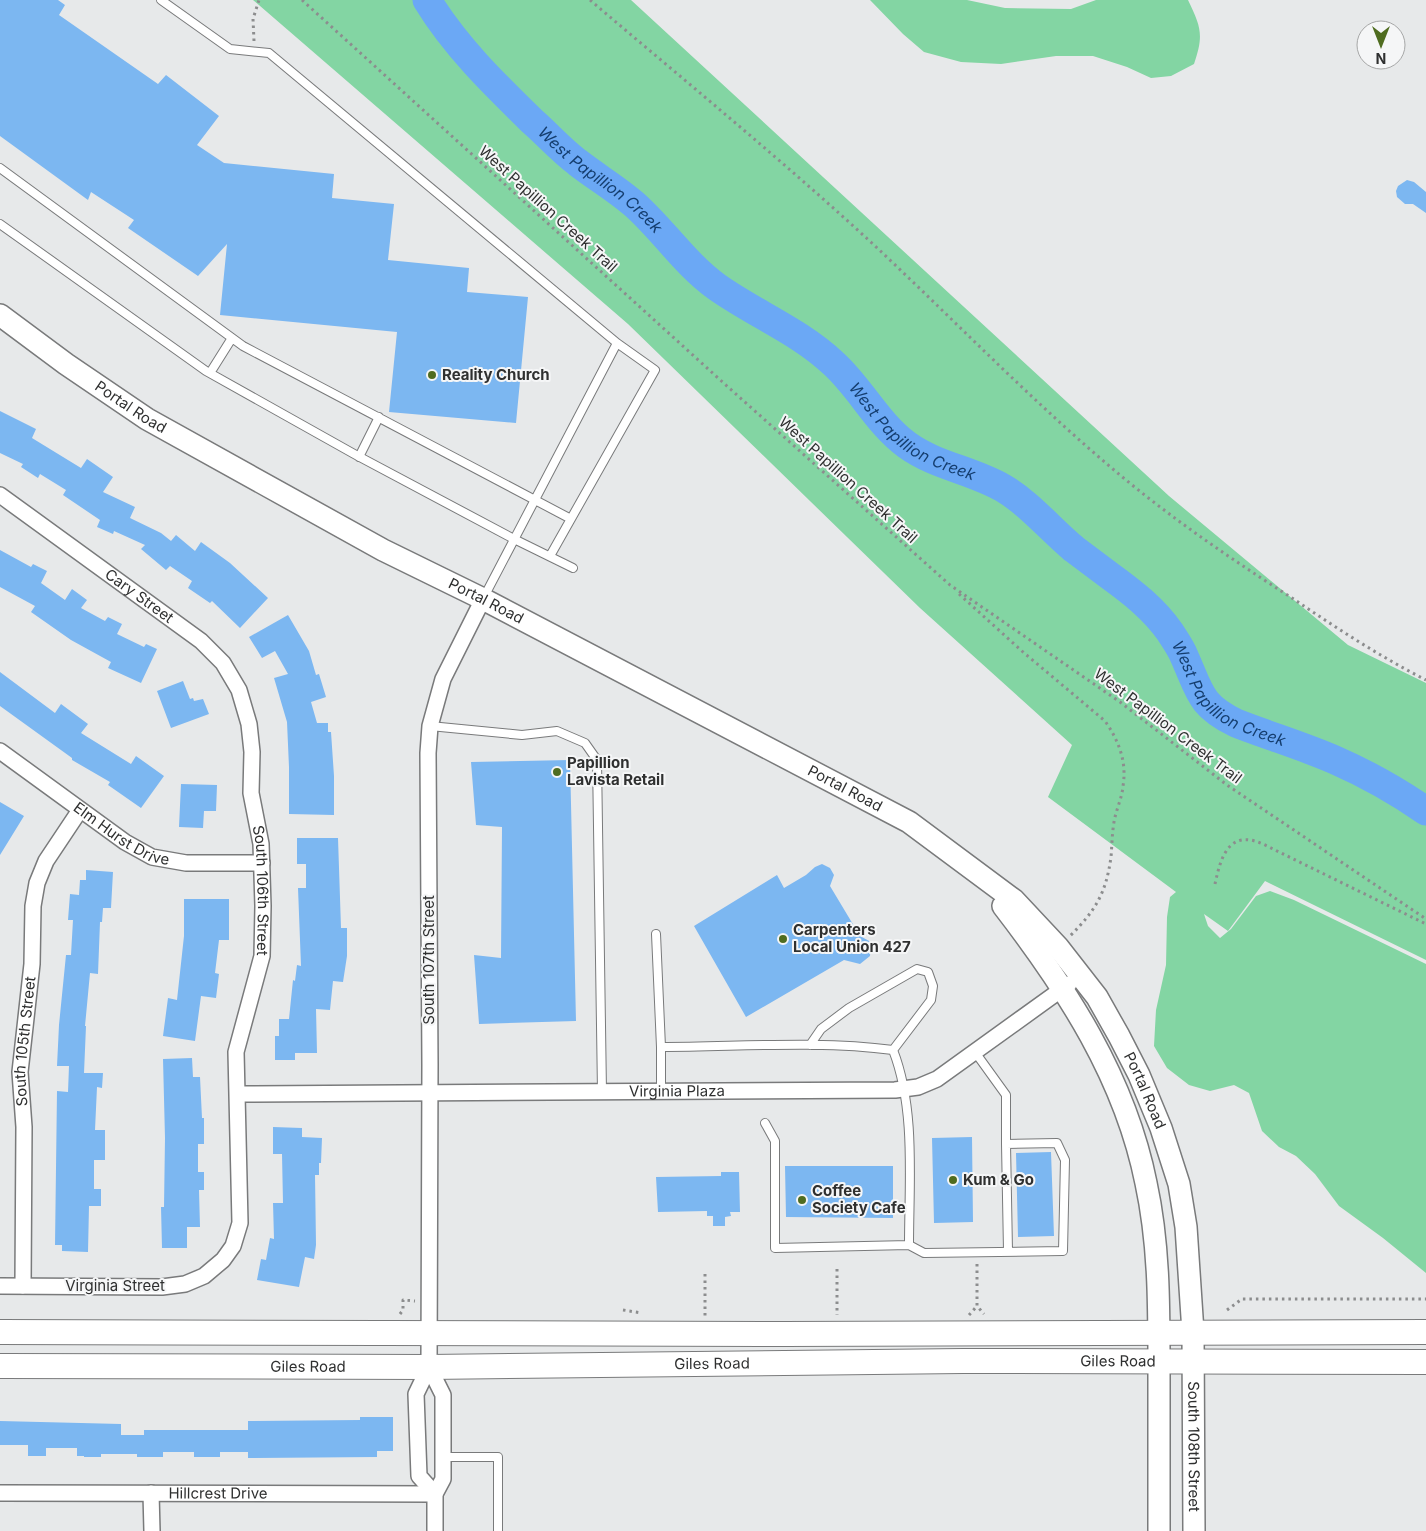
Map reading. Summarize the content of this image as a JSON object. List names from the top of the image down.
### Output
{
  "streets": {
    "main road": ["Portal Road", "Giles Road", "South 108th Street"],
    "street": [
      "Cary Street",
      "Elm Hurst Drive",
      "South 106th Street",
      "South 107th Street",
      "South 105th Street",
      "Virginia Plaza",
      "Virginia Street",
      "Hillcrest Drive"
    ],
    "path": ["West Papillion Creek Trail"]
  },
  "crossings": [
    ["Portal Road", "South 107th Street"],
    ["Portal Road", "Virginia Plaza"],
    ["Portal Road", "Giles Road"],
    ["Portal Road", "South 108th Street"],
    ["Cary Street", "South 106th Street"],
    ["Elm Hurst Drive", "South 106th Street"],
    ["Elm Hurst Drive", "South 105th Street"],
    ["South 106th Street", "Virginia Plaza"],
    ["South 106th Street", "Virginia Street"],
    ["South 107th Street", "Virginia Plaza"],
    ["South 107th Street", "Giles Road"],
    ["South 105th Street", "Virginia Street"],
    ["Giles Road", "South 108th Street"]
  ],
  "water": ["West Papillion Creek"],
  "places": [
    "Reality Church",
    "Papillion Lavista Retail",
    "Carpenters Local Union 427",
    "Kum & Go",
    "Coffee Society Cafe"
  ],
  "north": "bottom"
}
